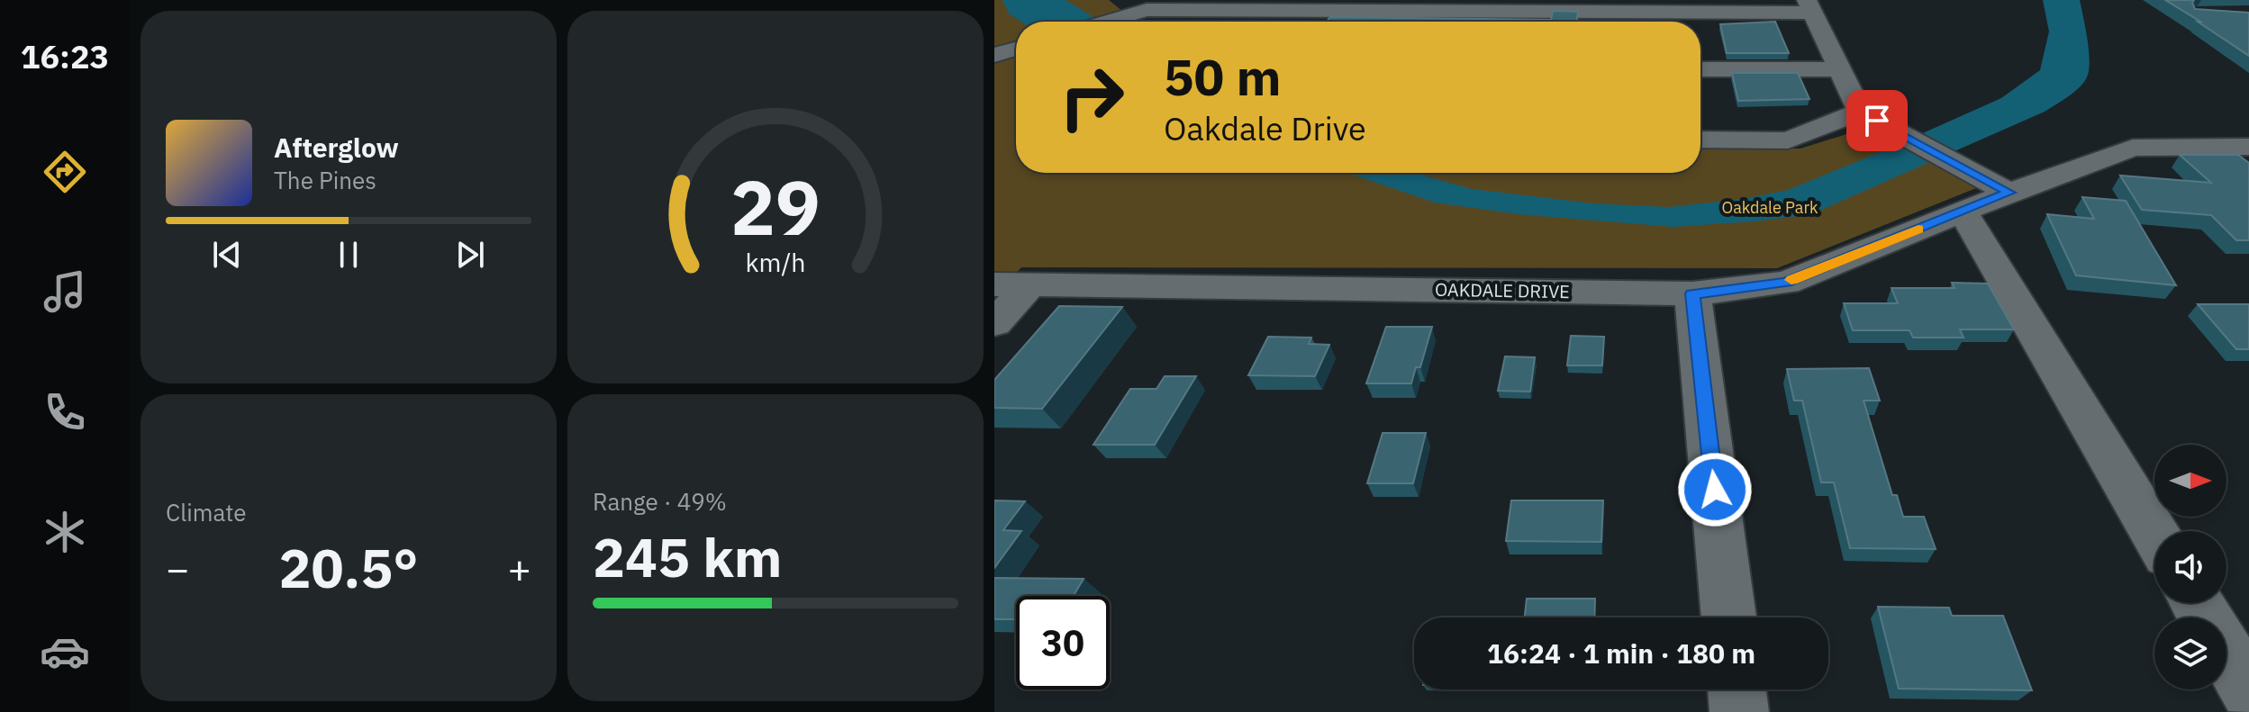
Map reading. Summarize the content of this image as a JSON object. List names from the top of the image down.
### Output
{
  "streets": {
    "street": ["OAKDALE DRIVE"]
  },
  "parks": ["Oakdale Park"],
  "north": "right",
  "page": {
    "tabs": "16:23",
    "turn": ["50 m", "Oakdale Drive"],
    "song": ["Afterglow", "The Pines"],
    "tile": [
      "Climate",
      ["Range · 49%", "245 km"]
    ],
    "heat": ["−", "20.5°", "+"],
    "limit": "30",
    "trip": "16:24 · 1 min · 180 m",
    "gauge": ["29", "km/h"]
  }
}
